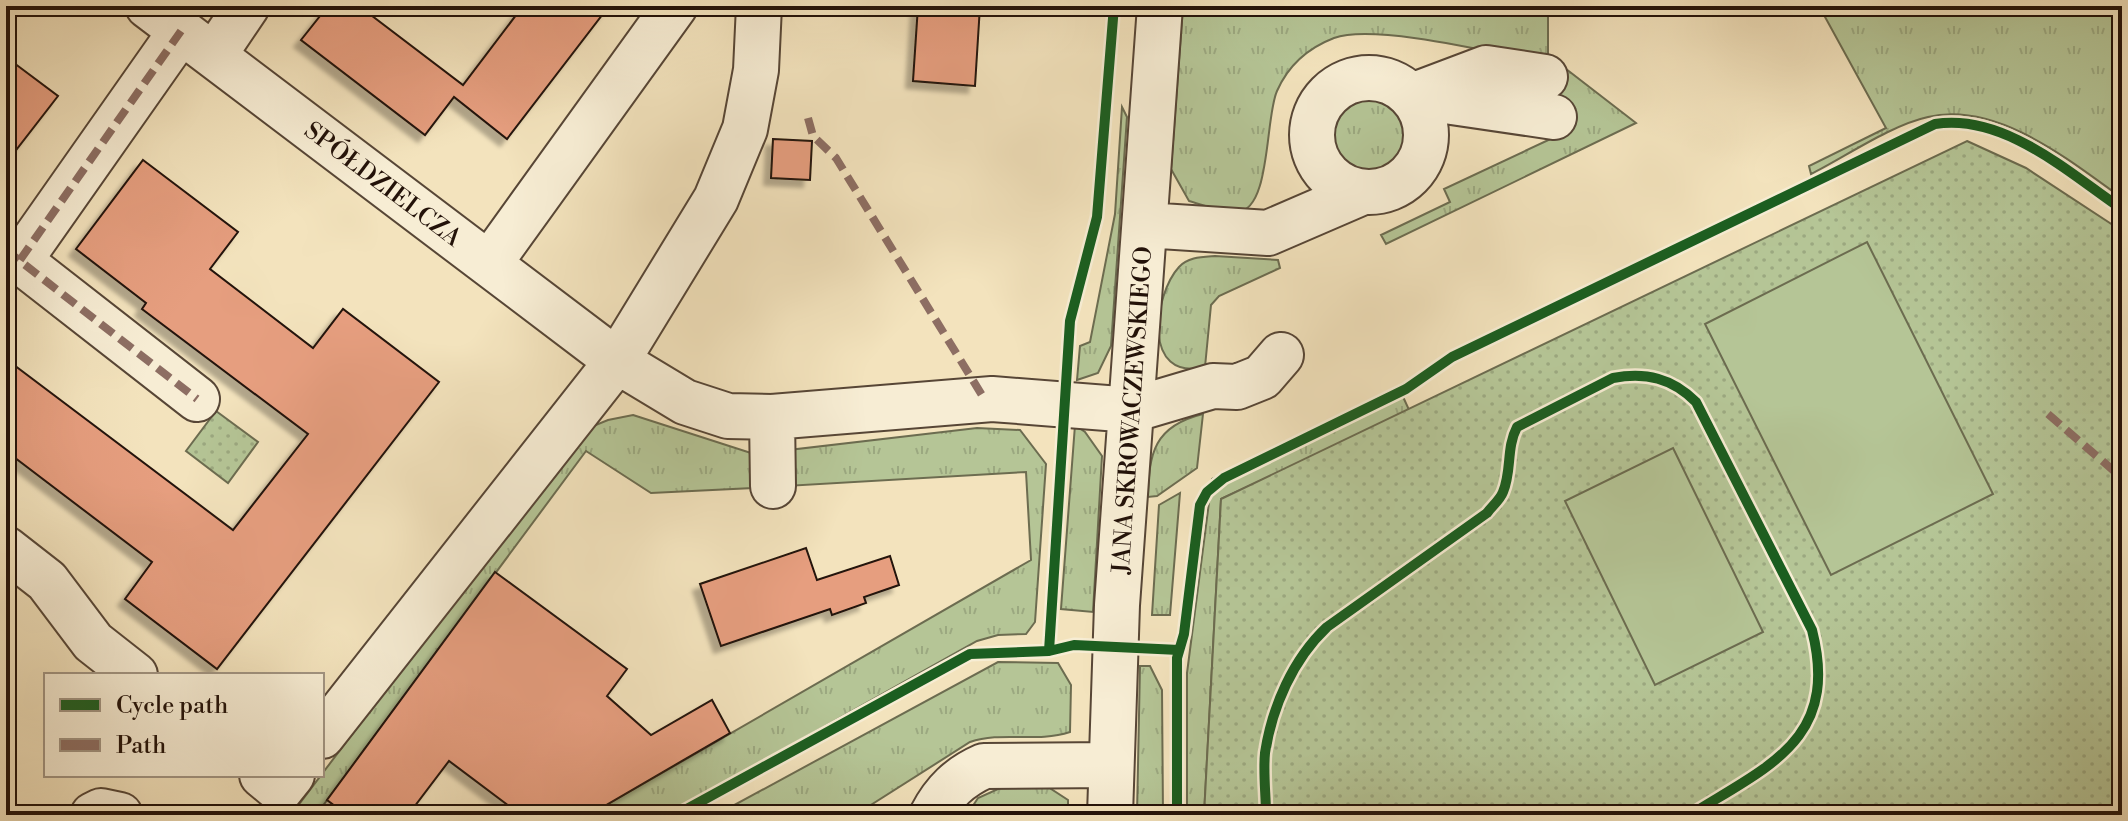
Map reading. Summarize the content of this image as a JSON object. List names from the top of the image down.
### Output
{
  "streets": {
    "street": ["SPÓŁDZIELCZA", "JANA SKROWACZEWSKIEGO"]
  },
  "crossings": [
    ["SPÓŁDZIELCZA", "JANA SKROWACZEWSKIEGO"]
  ],
  "legend": ["Cycle path", "Path"]
}
